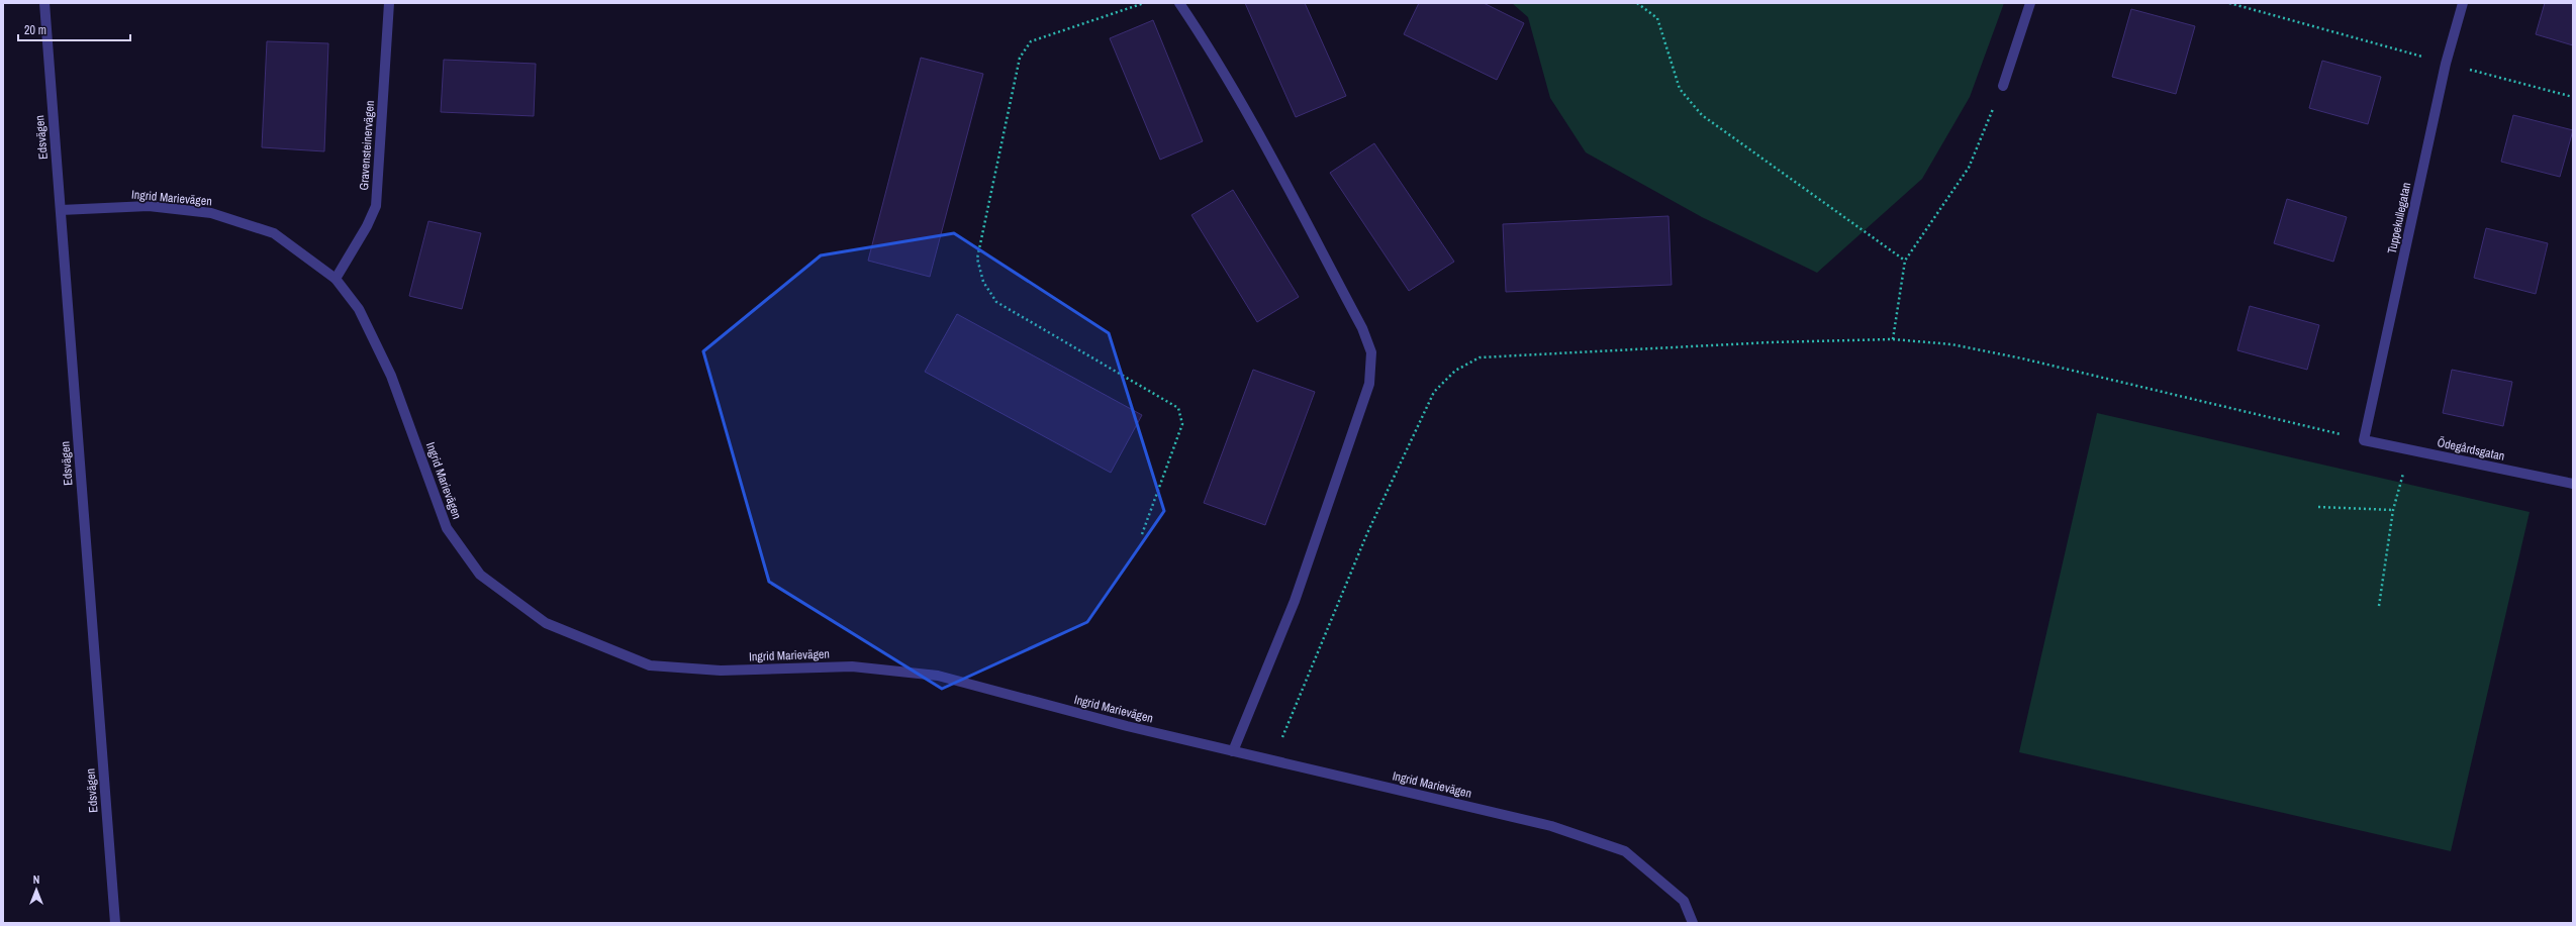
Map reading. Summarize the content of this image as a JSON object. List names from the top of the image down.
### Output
{
  "streets": {
    "street": [
      "Edsvägen",
      "Gravensteinervägen",
      "Ingrid Marievägen",
      "Tuppekullegatan",
      "Ödegårdsgatan"
    ]
  },
  "crossings": [
    ["Edsvägen", "Ingrid Marievägen"],
    ["Gravensteinervägen", "Ingrid Marievägen"],
    ["Tuppekullegatan", "Ödegårdsgatan"]
  ],
  "scale_bar": "20 m",
  "north": "top"
}
